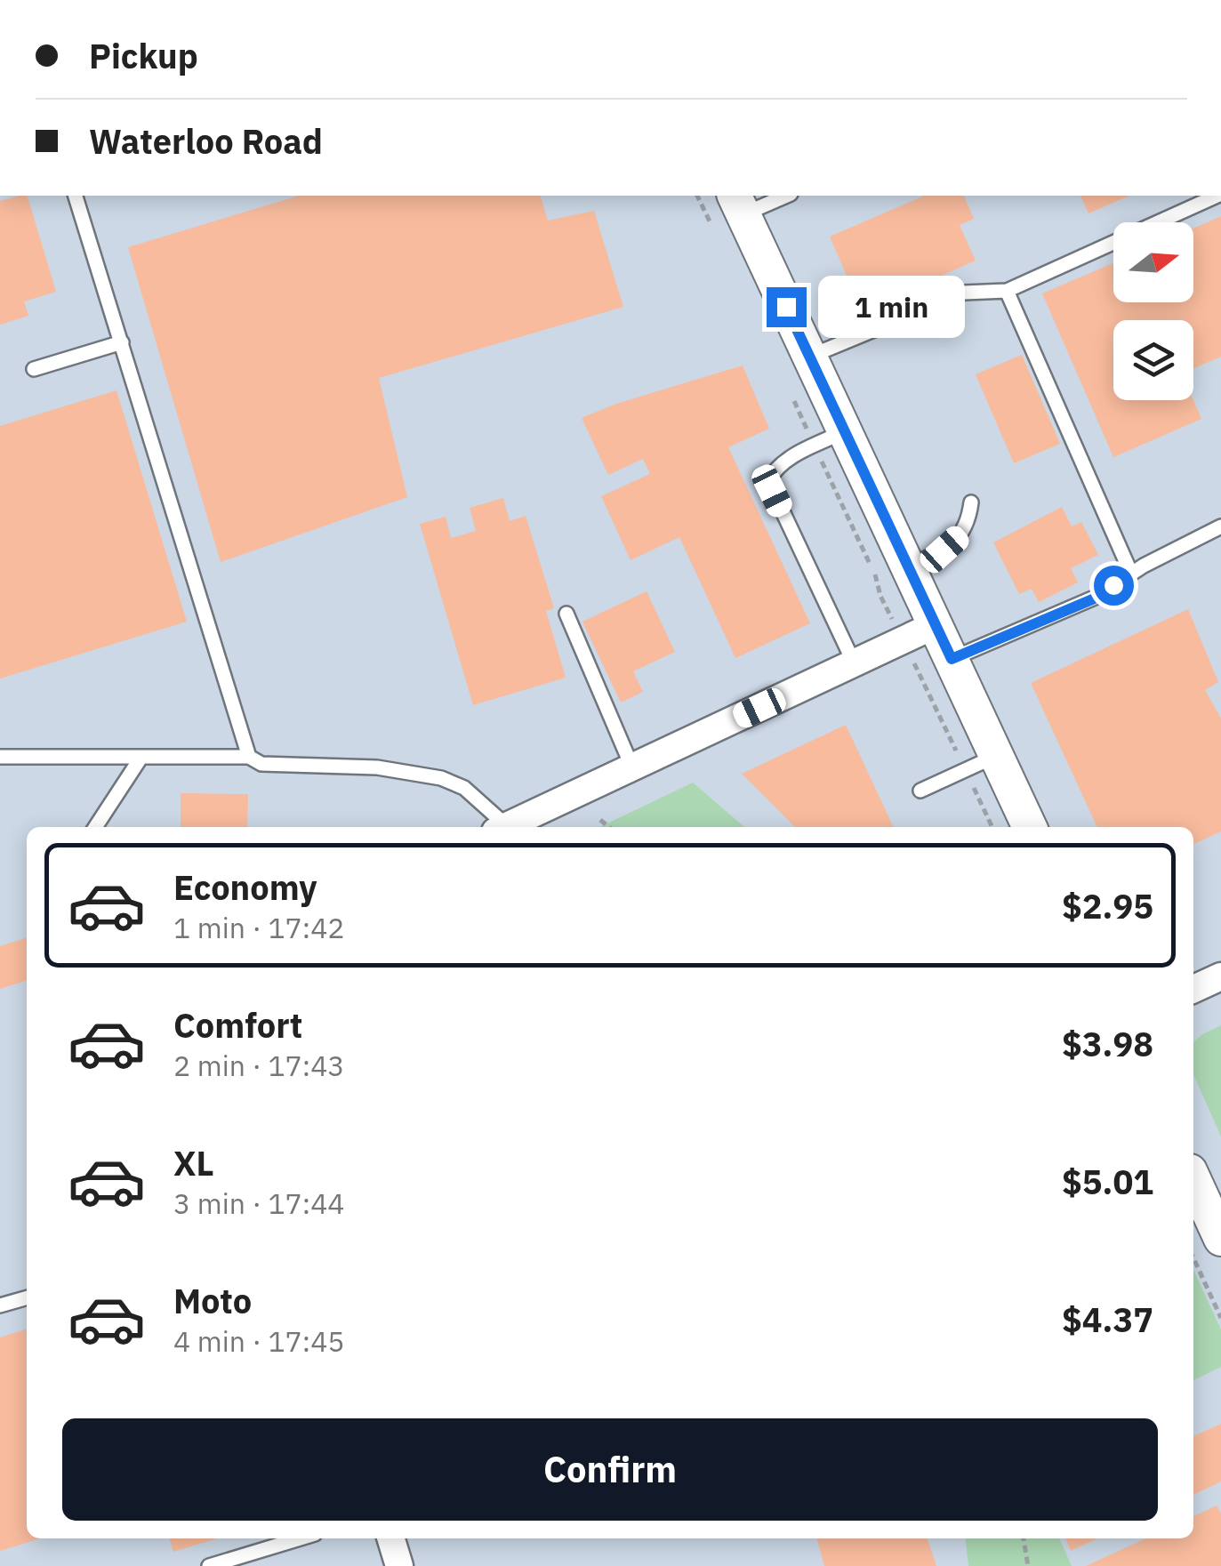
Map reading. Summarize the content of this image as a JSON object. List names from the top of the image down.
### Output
{
  "north": "right",
  "page": {
    "banner": ["Pickup", "Waterloo Road"],
    "bubble": "1 min",
    "list": [
      {
        "name": "Economy",
        "note": "1 min · 17:42",
        "value": "$2.95"
      },
      {
        "name": "Comfort",
        "note": "2 min · 17:43",
        "value": "$3.98"
      },
      {
        "name": "XL",
        "note": "3 min · 17:44",
        "value": "$5.01"
      },
      {
        "name": "Moto",
        "note": "4 min · 17:45",
        "value": "$4.37"
      }
    ],
    "buttons": "Confirm"
  }
}
